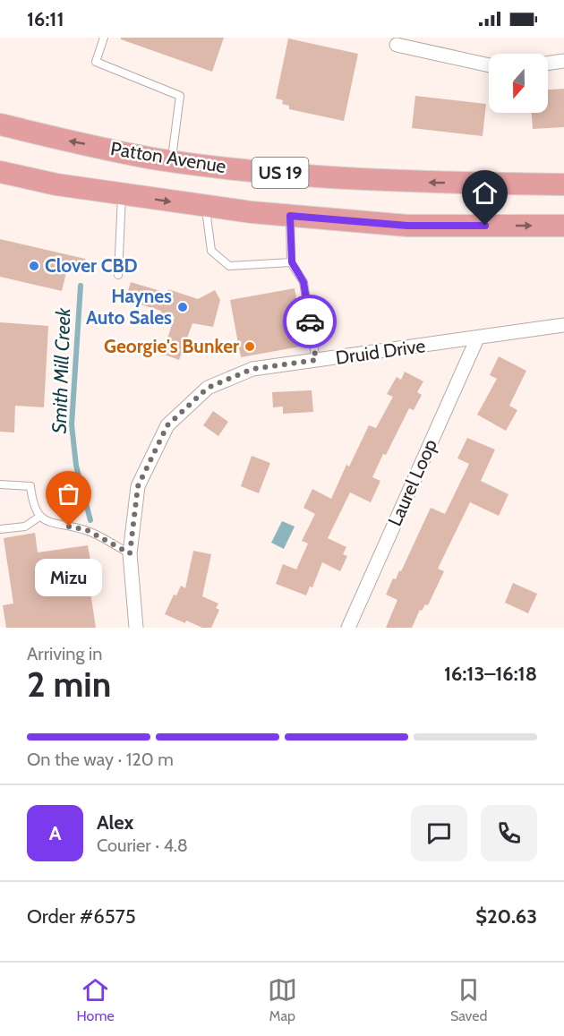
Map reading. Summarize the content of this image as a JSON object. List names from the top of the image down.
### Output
{
  "streets": {
    "main road": ["Patton Avenue", "US 19"],
    "street": ["Druid Drive", "Laurel Loop"]
  },
  "crossings": [
    ["Druid Drive", "Laurel Loop"]
  ],
  "water": ["Smith Mill Creek"],
  "places": [
    "Clover CBD",
    "Haynes Auto Sales",
    "Georgie's Bunker",
    "Mizu"
  ],
  "north": "bottom",
  "page": {
    "status": "16:11",
    "bubble": "Mizu",
    "heading": ["2 min", "Arriving in", "16:13–16:18"],
    "panel": [
      "Alex",
      "Courier · 4.8",
      "Order #6575",
      "$20.63"
    ],
    "bar": "On the way · 120 m",
    "round": "A",
    "tabs": ["Home", "Map", "Saved"]
  }
}
